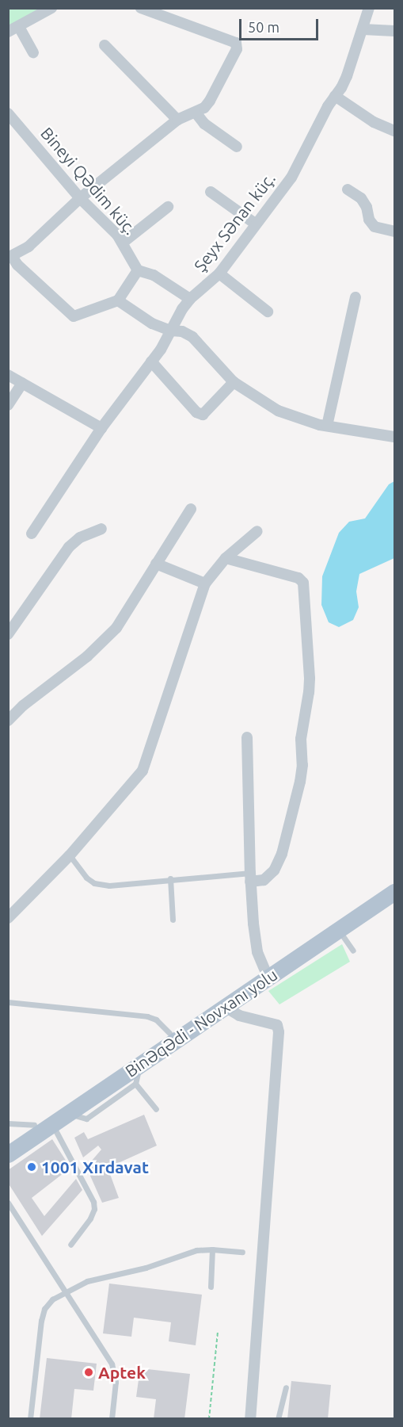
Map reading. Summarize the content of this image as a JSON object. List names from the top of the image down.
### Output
{
  "streets": {
    "main road": ["Binəqədi - Novxanı yolu"],
    "street": ["Bineyi Qədim küç.", "Şeyx Sənan küç."]
  },
  "places": ["1001 Xırdavat", "Aptek"],
  "scale_bar": "50 m"
}
